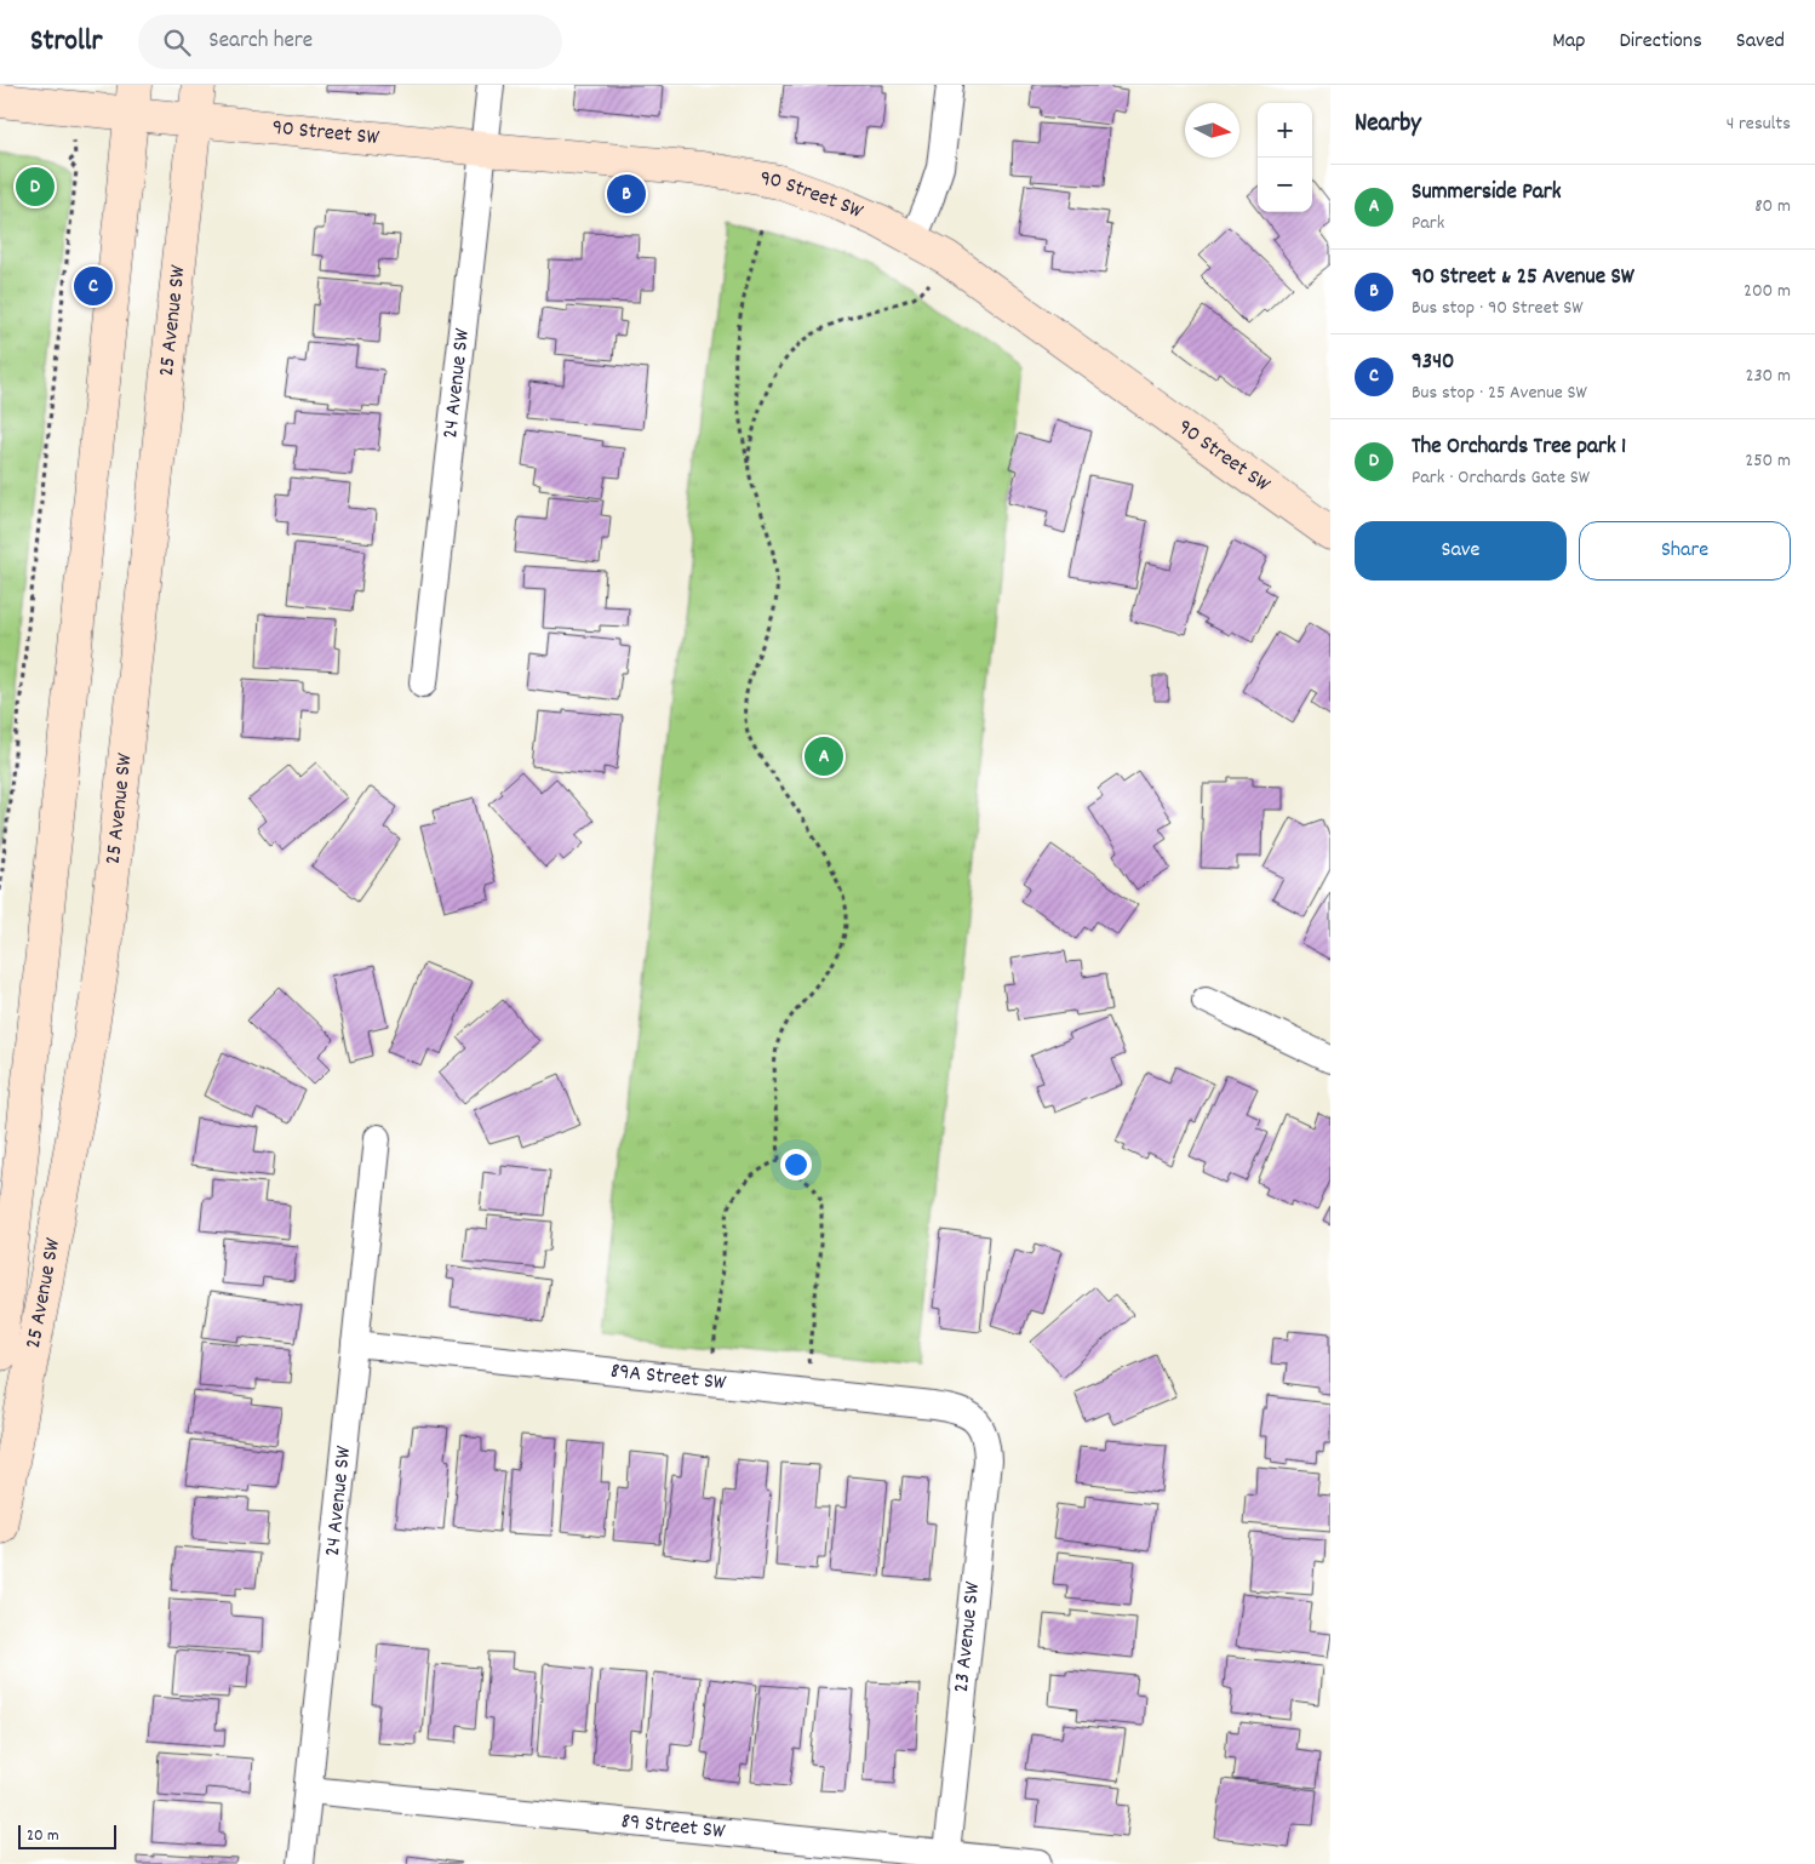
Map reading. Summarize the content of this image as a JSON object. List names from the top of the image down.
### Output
{
  "streets": {
    "main road": ["90 Street SW", "25 Avenue SW"],
    "street": [
      "24 Avenue SW",
      "89A Street SW",
      "23 Avenue SW",
      "89 Street SW"
    ]
  },
  "crossings": [
    ["90 Street SW", "25 Avenue SW"],
    ["90 Street SW", "24 Avenue SW"],
    ["24 Avenue SW", "89A Street SW"],
    ["24 Avenue SW", "89 Street SW"],
    ["89A Street SW", "23 Avenue SW"],
    ["23 Avenue SW", "89 Street SW"]
  ],
  "scale_bar": "20 m",
  "north": "right",
  "page": {
    "header": "Strollr",
    "search": "Search here",
    "nav": ["Map", "Directions", "Saved"],
    "heading": ["Nearby", "4 results"],
    "map_buttons": ["+", "−"],
    "list": [
      {
        "mark": "A",
        "name": "Summerside Park",
        "note": "Park",
        "value": "80 m"
      },
      {
        "mark": "B",
        "name": "90 Street & 25 Avenue SW",
        "note": "Bus stop · 90 Street SW",
        "value": "200 m"
      },
      {
        "mark": "C",
        "name": "9340",
        "note": "Bus stop · 25 Avenue SW",
        "value": "230 m"
      },
      {
        "mark": "D",
        "name": "The Orchards Tree park 1",
        "note": "Park · Orchards Gate SW",
        "value": "250 m"
      }
    ],
    "pins": [
      "D",
      "B",
      "C",
      "A"
    ],
    "buttons": ["Save", "Share"],
    "scale": "20 m"
  }
}
